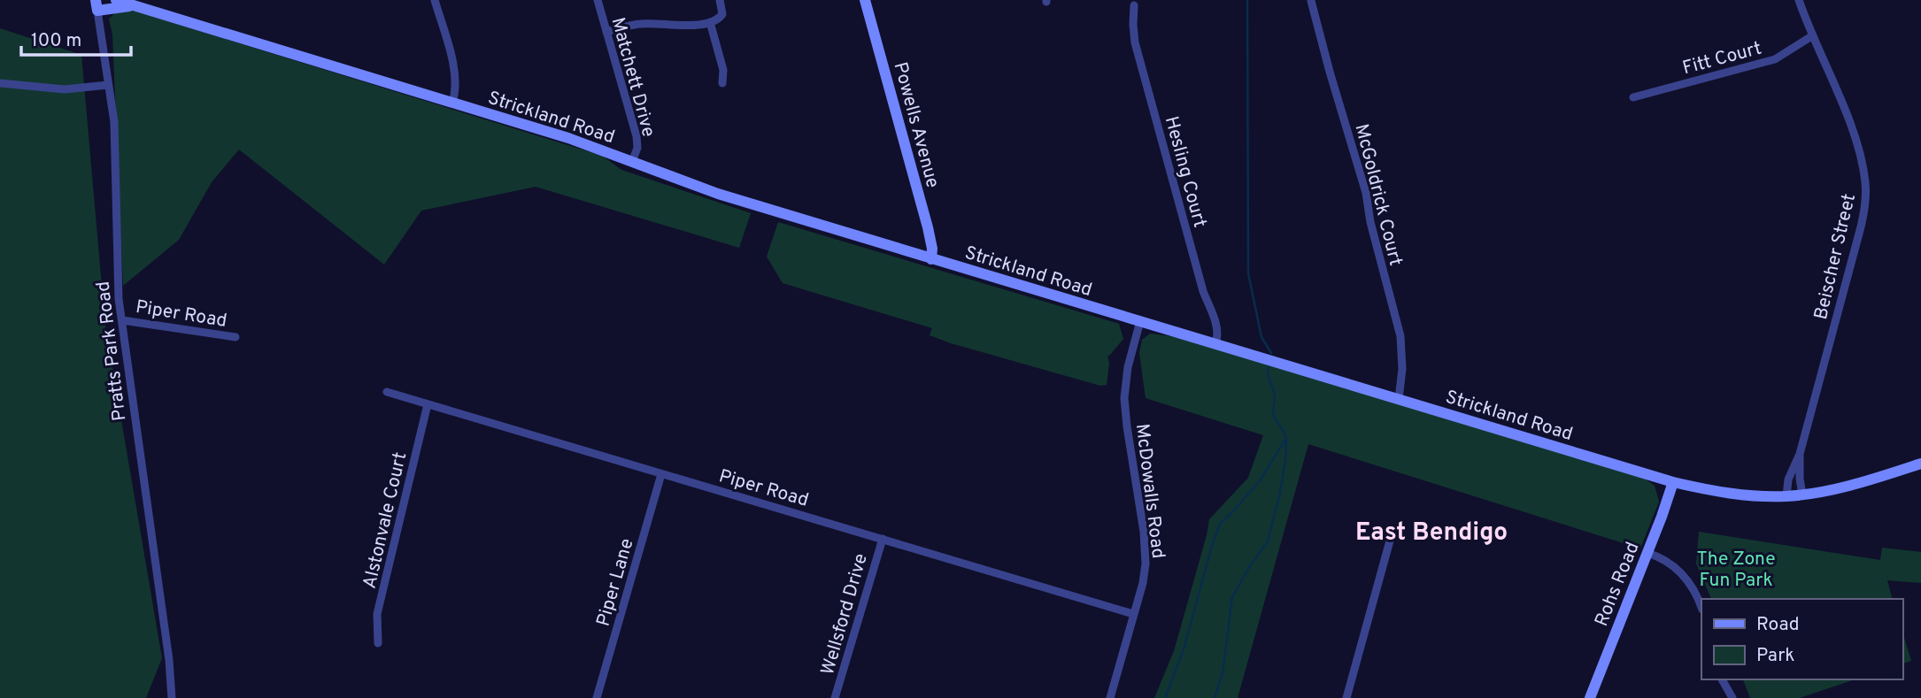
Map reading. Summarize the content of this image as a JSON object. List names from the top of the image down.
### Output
{
  "streets": {
    "main road": ["Strickland Road", "Powells Avenue", "Rohs Road"],
    "street": [
      "Fitt Court",
      "Matchett Drive",
      "Hesling Court",
      "McGoldrick Court",
      "Beischer Street",
      "Piper Road",
      "Pratts Park Road",
      "McDowalls Road",
      "Alstonvale Court",
      "Piper Lane",
      "Wellsford Drive"
    ]
  },
  "crossings": [
    ["Fitt Court", "Beischer Street"],
    ["Matchett Drive", "Strickland Road"],
    ["Strickland Road", "Powells Avenue"],
    ["Strickland Road", "Hesling Court"],
    ["Strickland Road", "McGoldrick Court"],
    ["Strickland Road", "Beischer Street"],
    ["Strickland Road", "Pratts Park Road"],
    ["Strickland Road", "McDowalls Road"],
    ["Strickland Road", "Rohs Road"],
    ["Piper Road", "Pratts Park Road"],
    ["Piper Road", "McDowalls Road"],
    ["Piper Road", "Alstonvale Court"],
    ["Piper Road", "Piper Lane"],
    ["Piper Road", "Wellsford Drive"]
  ],
  "districts": ["East Bendigo"],
  "parks": ["The Zone Fun Park"],
  "legend": ["Road", "Park"],
  "scale_bar": "100 m"
}
